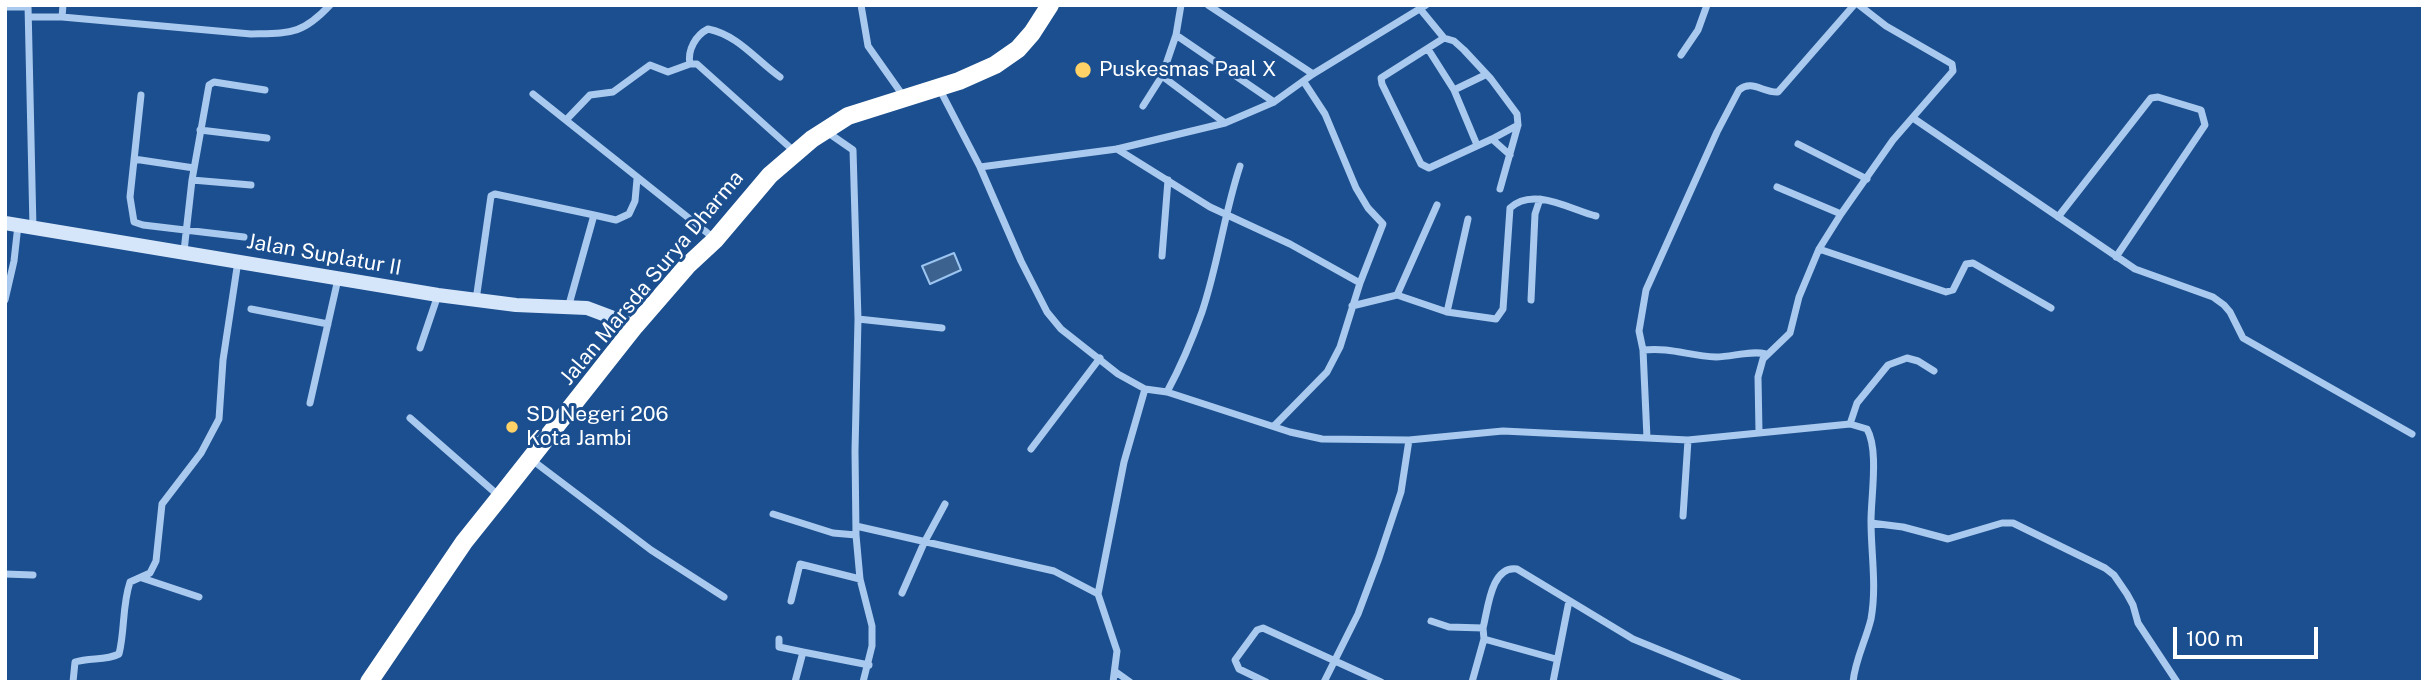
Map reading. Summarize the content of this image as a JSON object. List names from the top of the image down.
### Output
{
  "streets": {
    "highway": ["Jalan Marsda Surya Dharma"],
    "street": ["Jalan Suplatur II"]
  },
  "crossings": [
    ["Jalan Suplatur II", "Jalan Marsda Surya Dharma"]
  ],
  "places": ["Puskesmas Paal X", "SD Negeri 206 Kota Jambi"],
  "scale_bar": "100 m"
}
